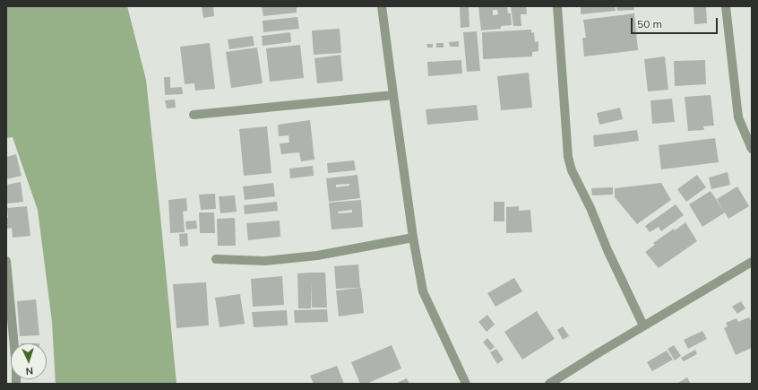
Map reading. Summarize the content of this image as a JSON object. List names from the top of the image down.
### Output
{
  "scale_bar": "50 m",
  "north": "bottom"
}
